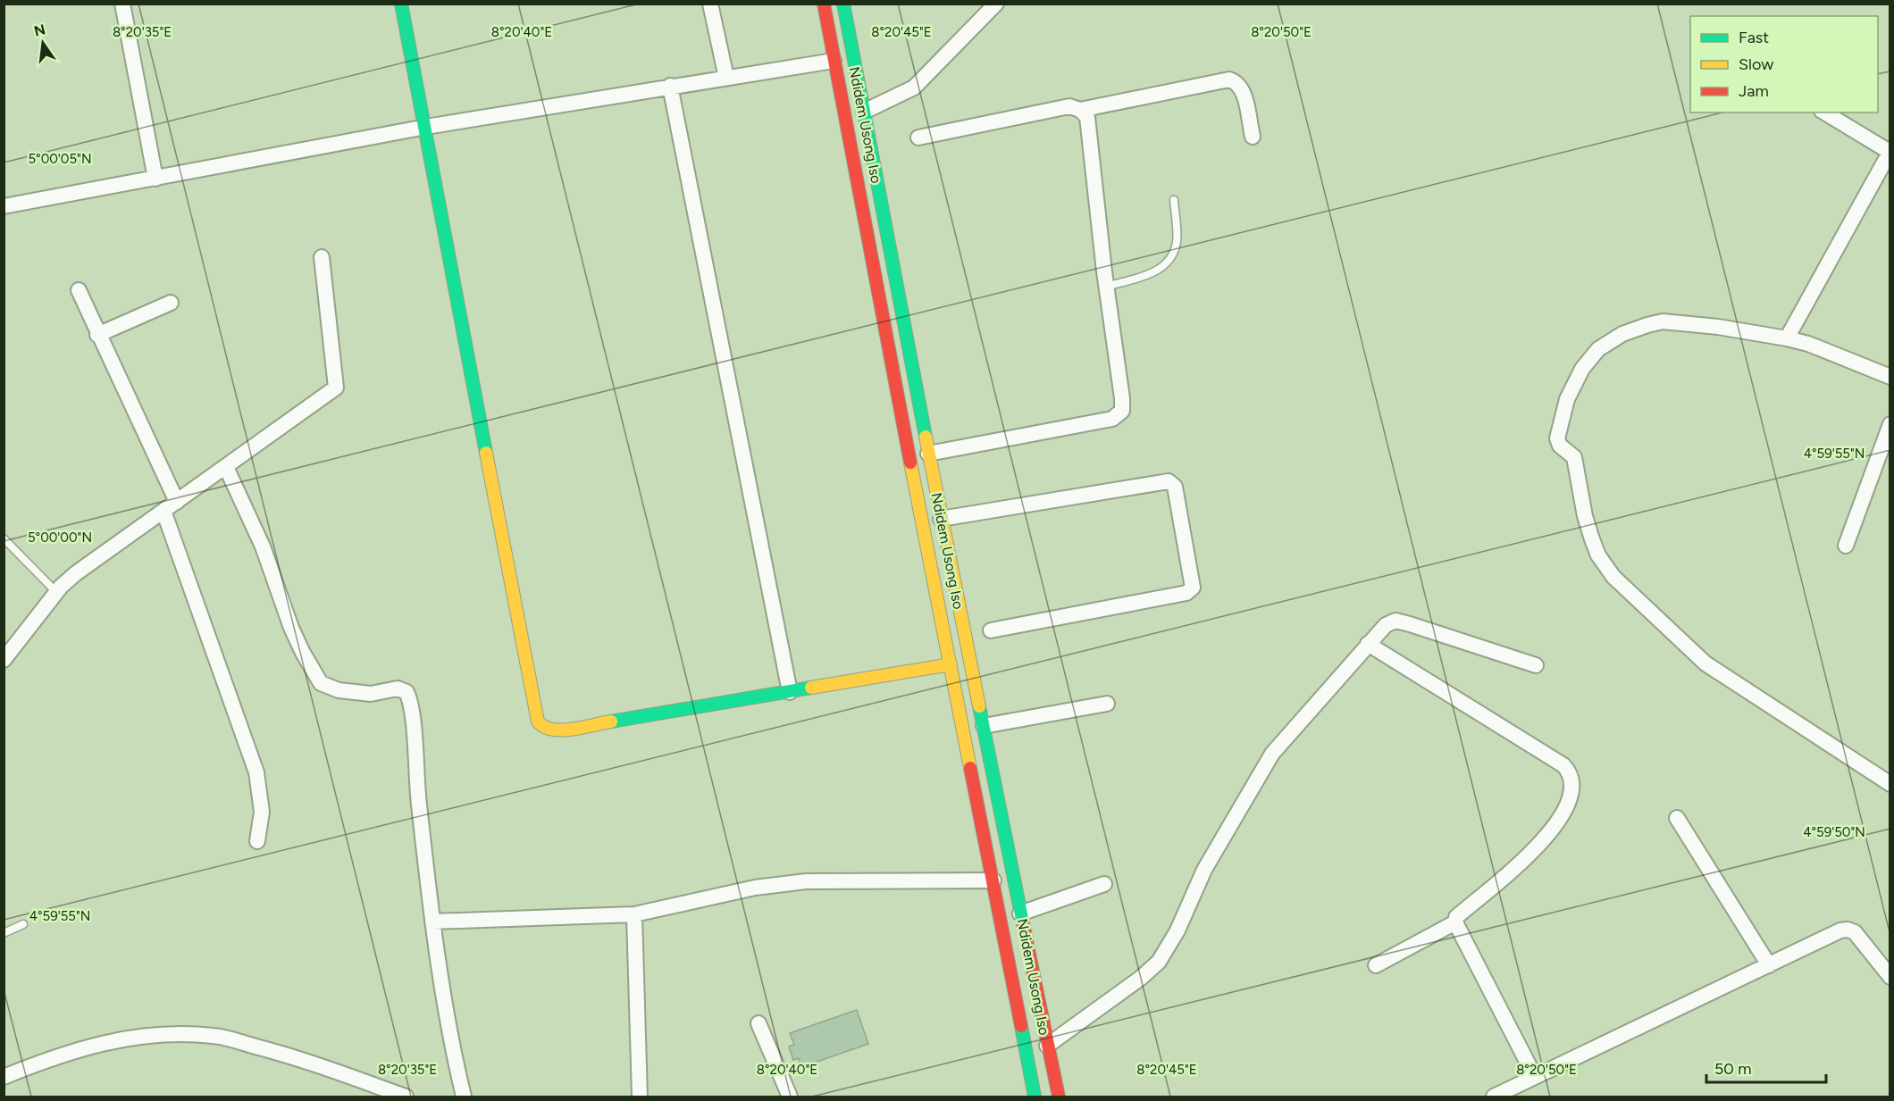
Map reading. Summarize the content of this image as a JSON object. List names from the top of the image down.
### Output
{
  "streets": {
    "main road": ["Ndidem Usong Iso"]
  },
  "legend": ["Fast", "Slow", "Jam"],
  "scale_bar": "50 m",
  "north": "top",
  "coordinates": [
    "8°20'35\"E",
    "8°20'40\"E",
    "8°20'45\"E",
    "8°20'50\"E",
    "5°00'05\"N",
    "4°59'55\"N",
    "5°00'00\"N",
    "4°59'50\"N"
  ]
}
